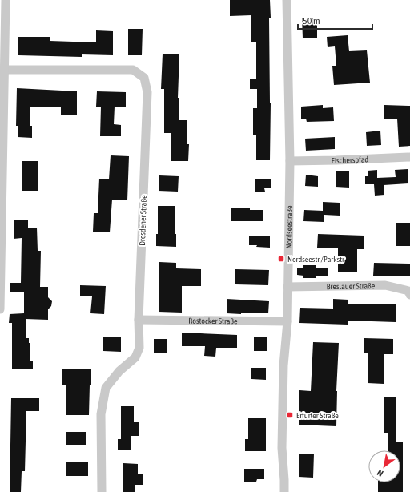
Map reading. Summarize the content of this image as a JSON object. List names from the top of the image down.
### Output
{
  "streets": {
    "street": [
      "Fischerspfad",
      "Dresdener Straße",
      "Nordseestraße",
      "Breslauer Straße",
      "Rostocker Straße"
    ]
  },
  "crossings": [
    ["Fischerspfad", "Nordseestraße"],
    ["Dresdener Straße", "Rostocker Straße"],
    ["Nordseestraße", "Breslauer Straße"],
    ["Nordseestraße", "Rostocker Straße"]
  ],
  "places": {
    "transit": ["Nordseestr./Parkstr", "Erfurter Straße"]
  },
  "scale_bar": "50 m",
  "north": "bottom left"
}
